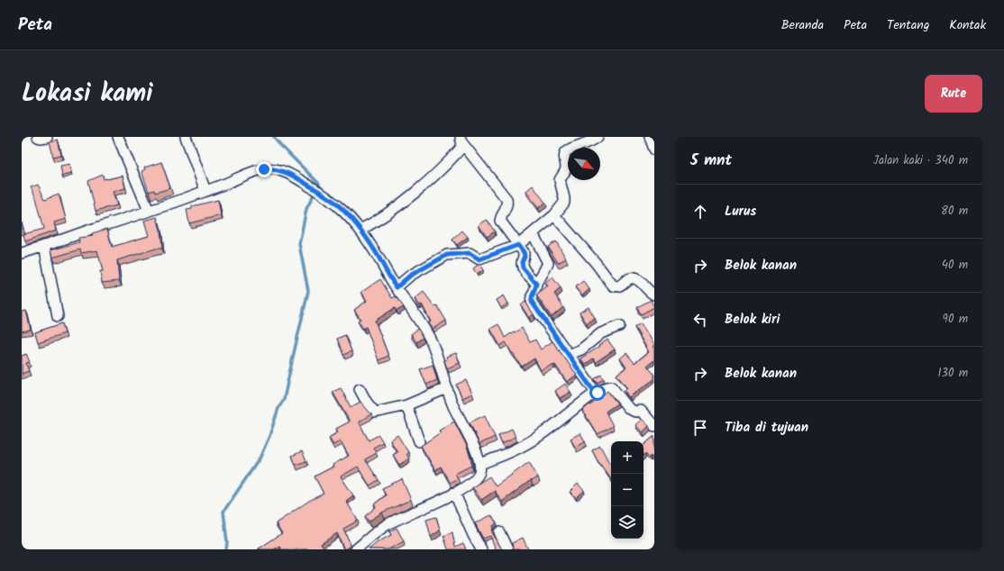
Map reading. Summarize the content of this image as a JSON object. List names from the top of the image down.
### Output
{
  "north": "bottom right",
  "page": {
    "header": "Peta",
    "nav": [
      "Beranda",
      "Peta",
      "Tentang",
      "Kontak"
    ],
    "title": "Lokasi kami",
    "buttons": "Rute",
    "heading": ["5 mnt", "Jalan kaki · 340 m"],
    "list": [
      ["Lurus", "80 m"],
      ["Belok kanan", "40 m"],
      ["Belok kiri", "90 m"],
      ["Belok kanan", "130 m"],
      "Tiba di tujuan"
    ],
    "map_buttons": ["+", "−"]
  }
}
